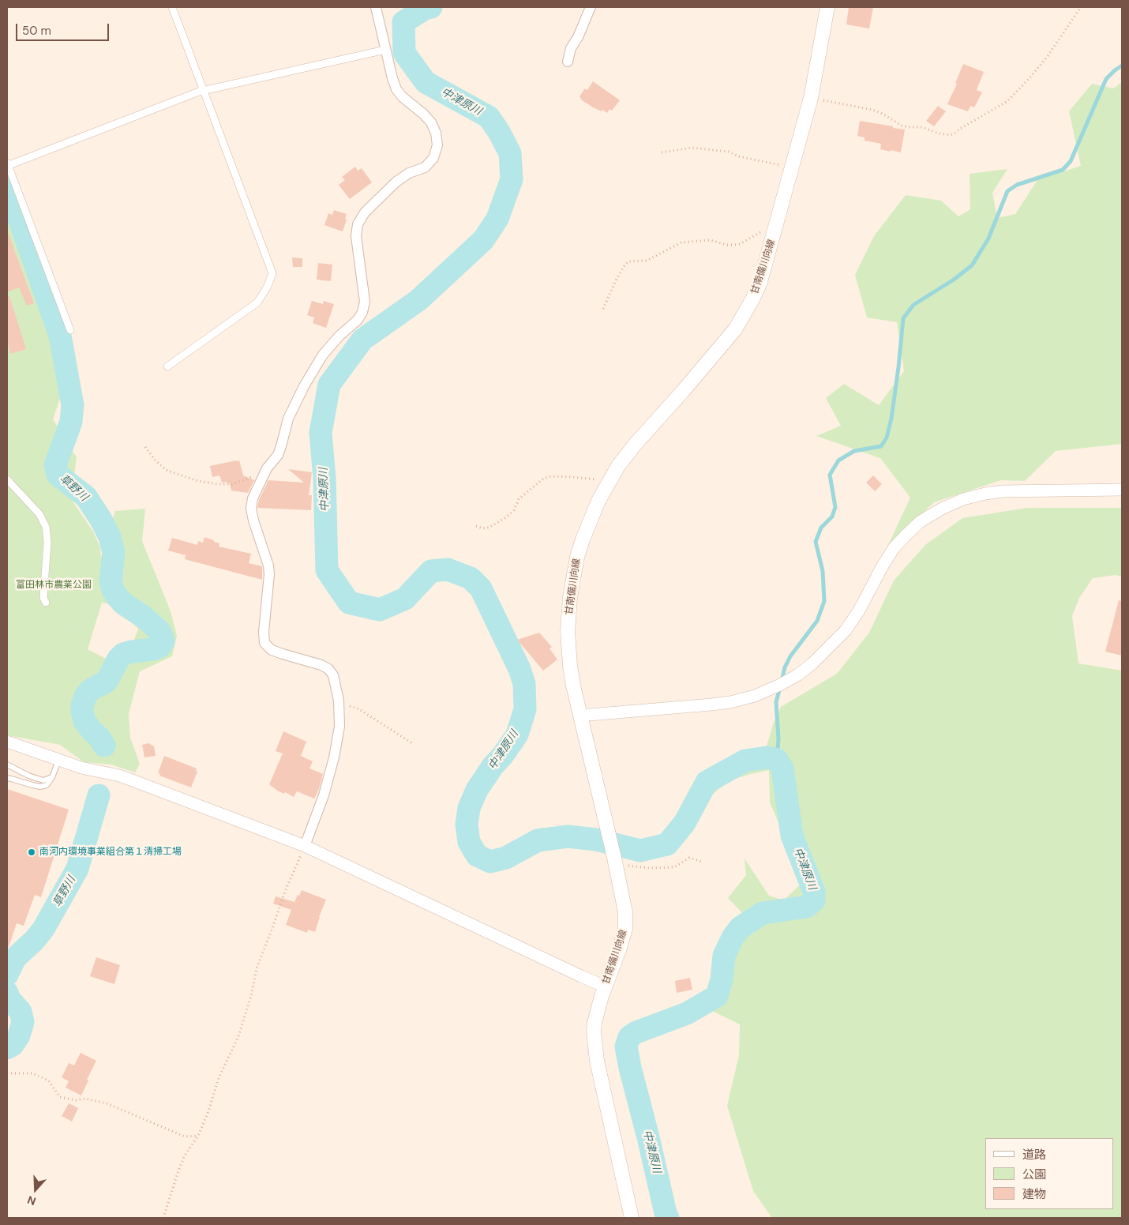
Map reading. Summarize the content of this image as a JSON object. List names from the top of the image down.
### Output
{
  "streets": {
    "main road": ["甘南備川向線"]
  },
  "water": ["中津原川", "草野川"],
  "parks": ["富田林市農業公園"],
  "places": ["南河内環境事業組合第１清掃工場"],
  "legend": ["道路", "公園", "建物"],
  "scale_bar": "50 m",
  "north": "bottom"
}
